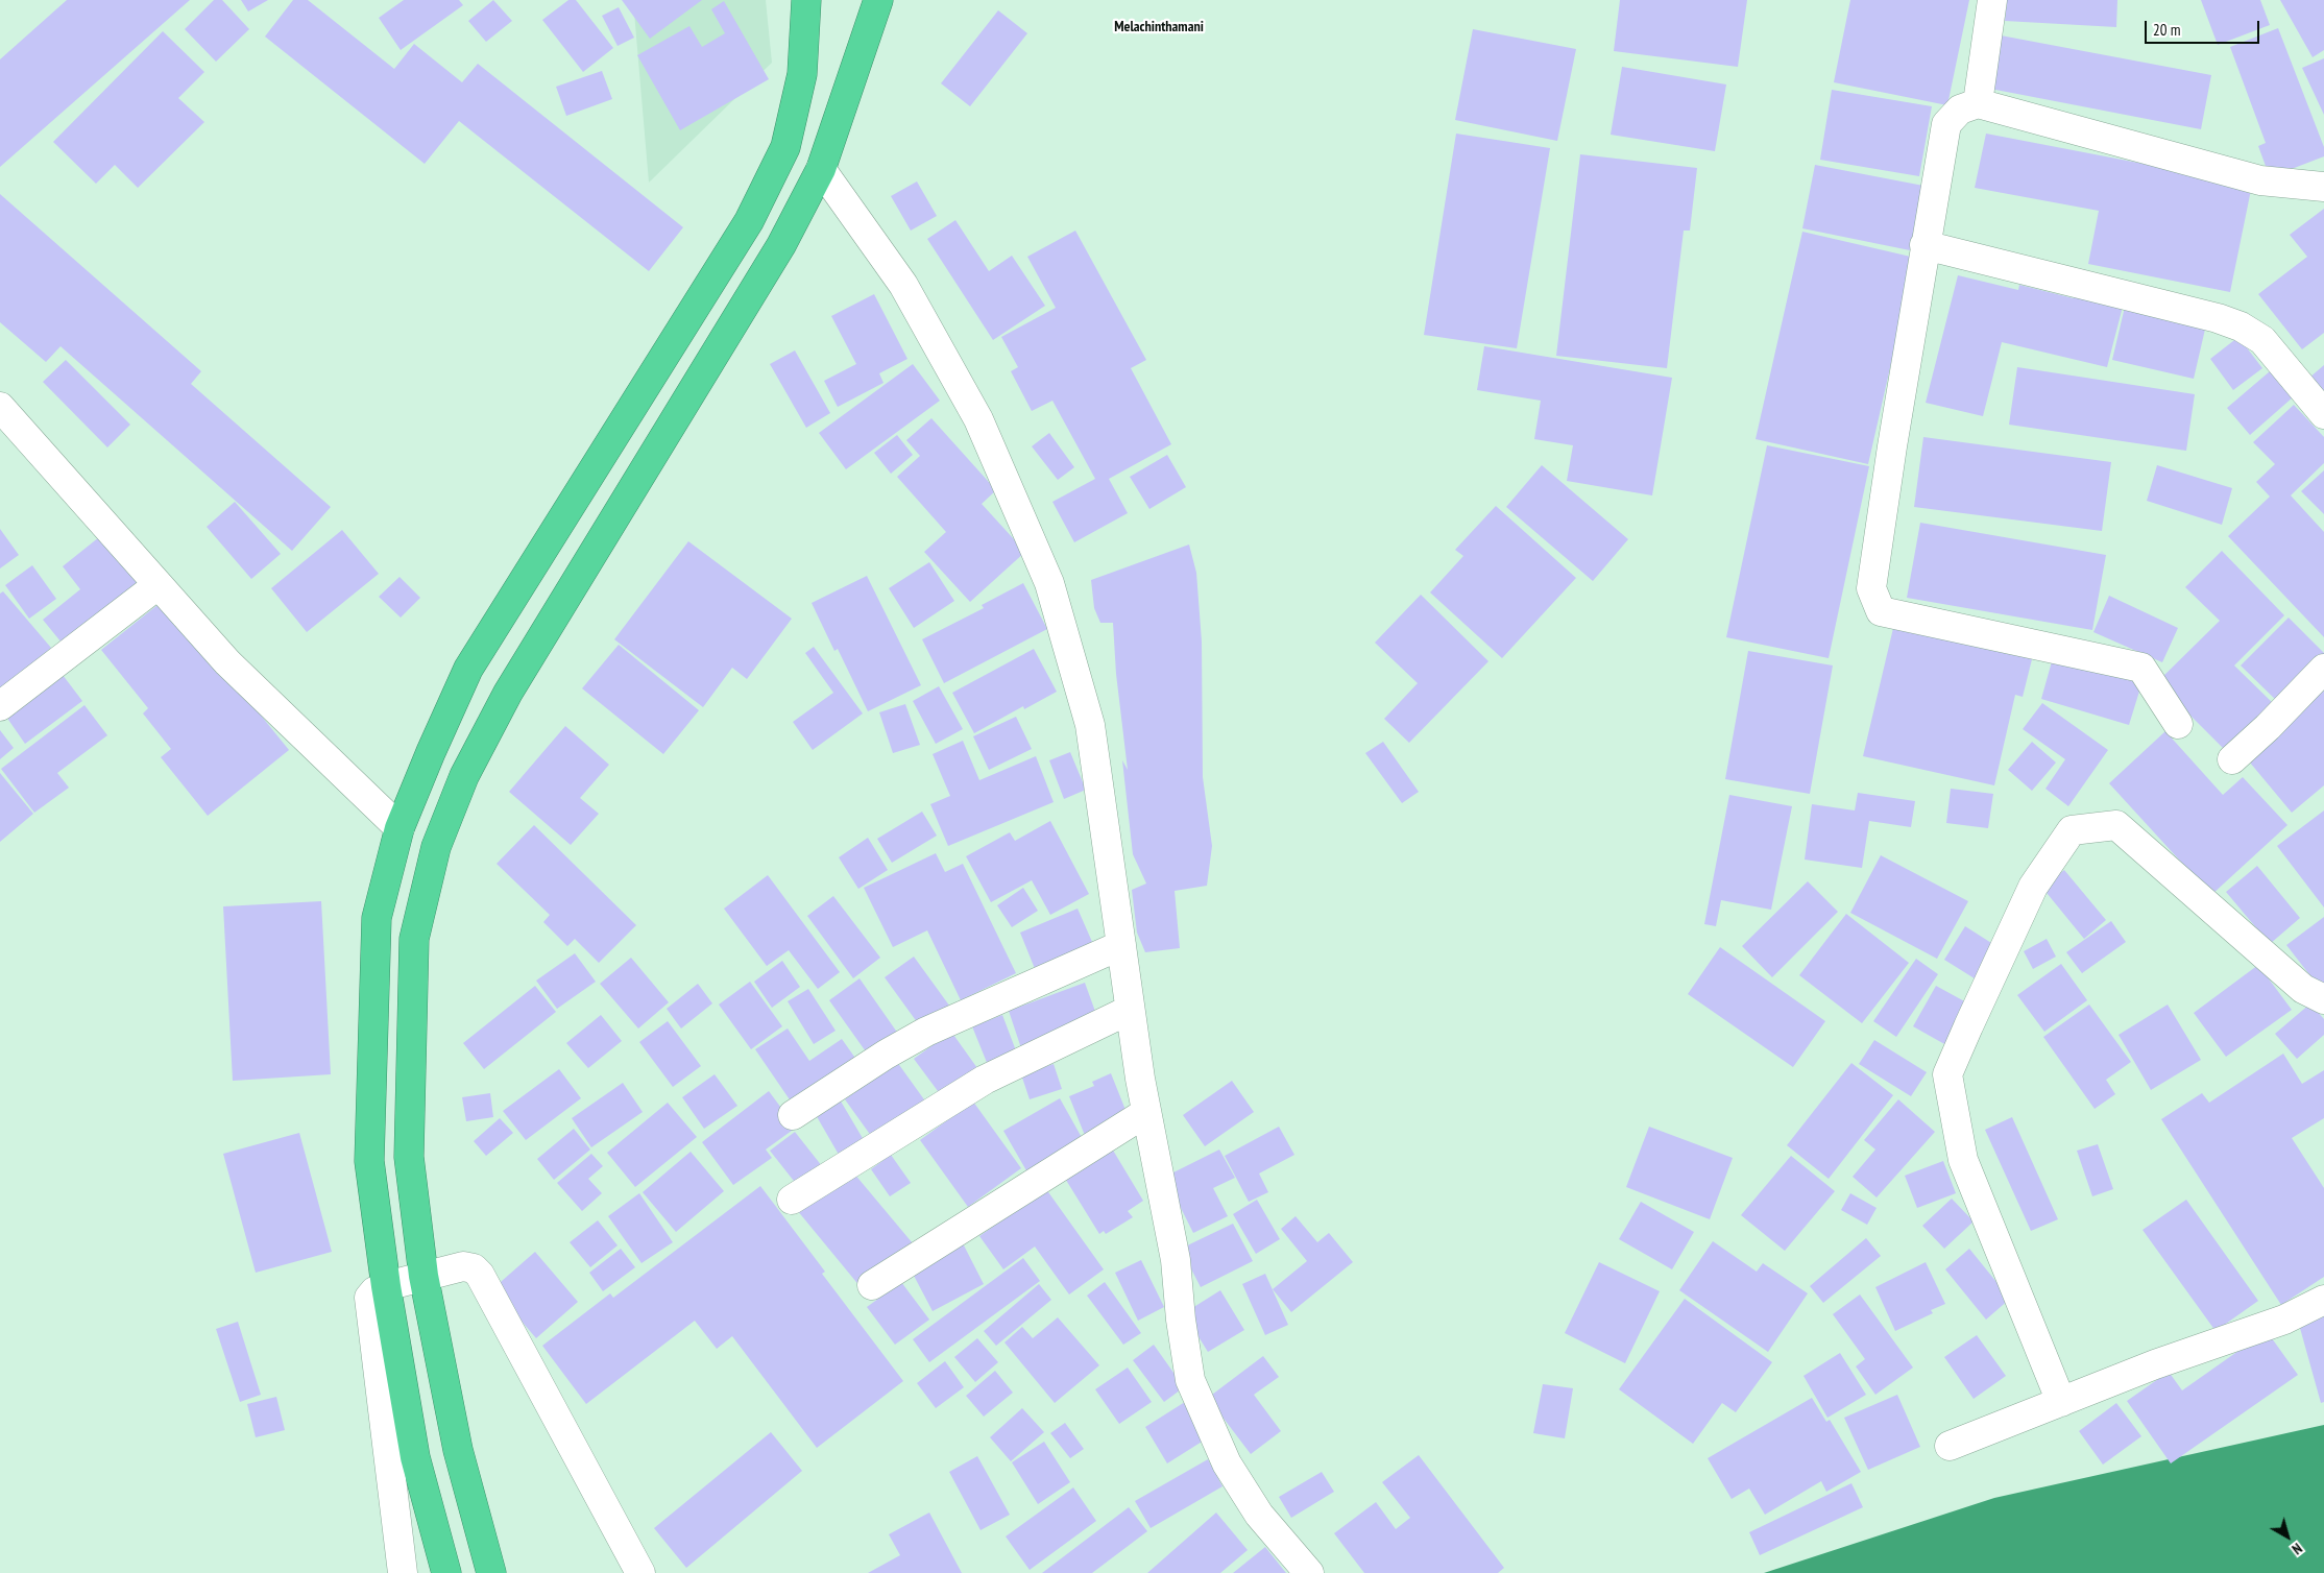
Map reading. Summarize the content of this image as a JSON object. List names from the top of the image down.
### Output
{
  "districts": ["Melachinthamani"],
  "scale_bar": "20 m",
  "north": "bottom right"
}
